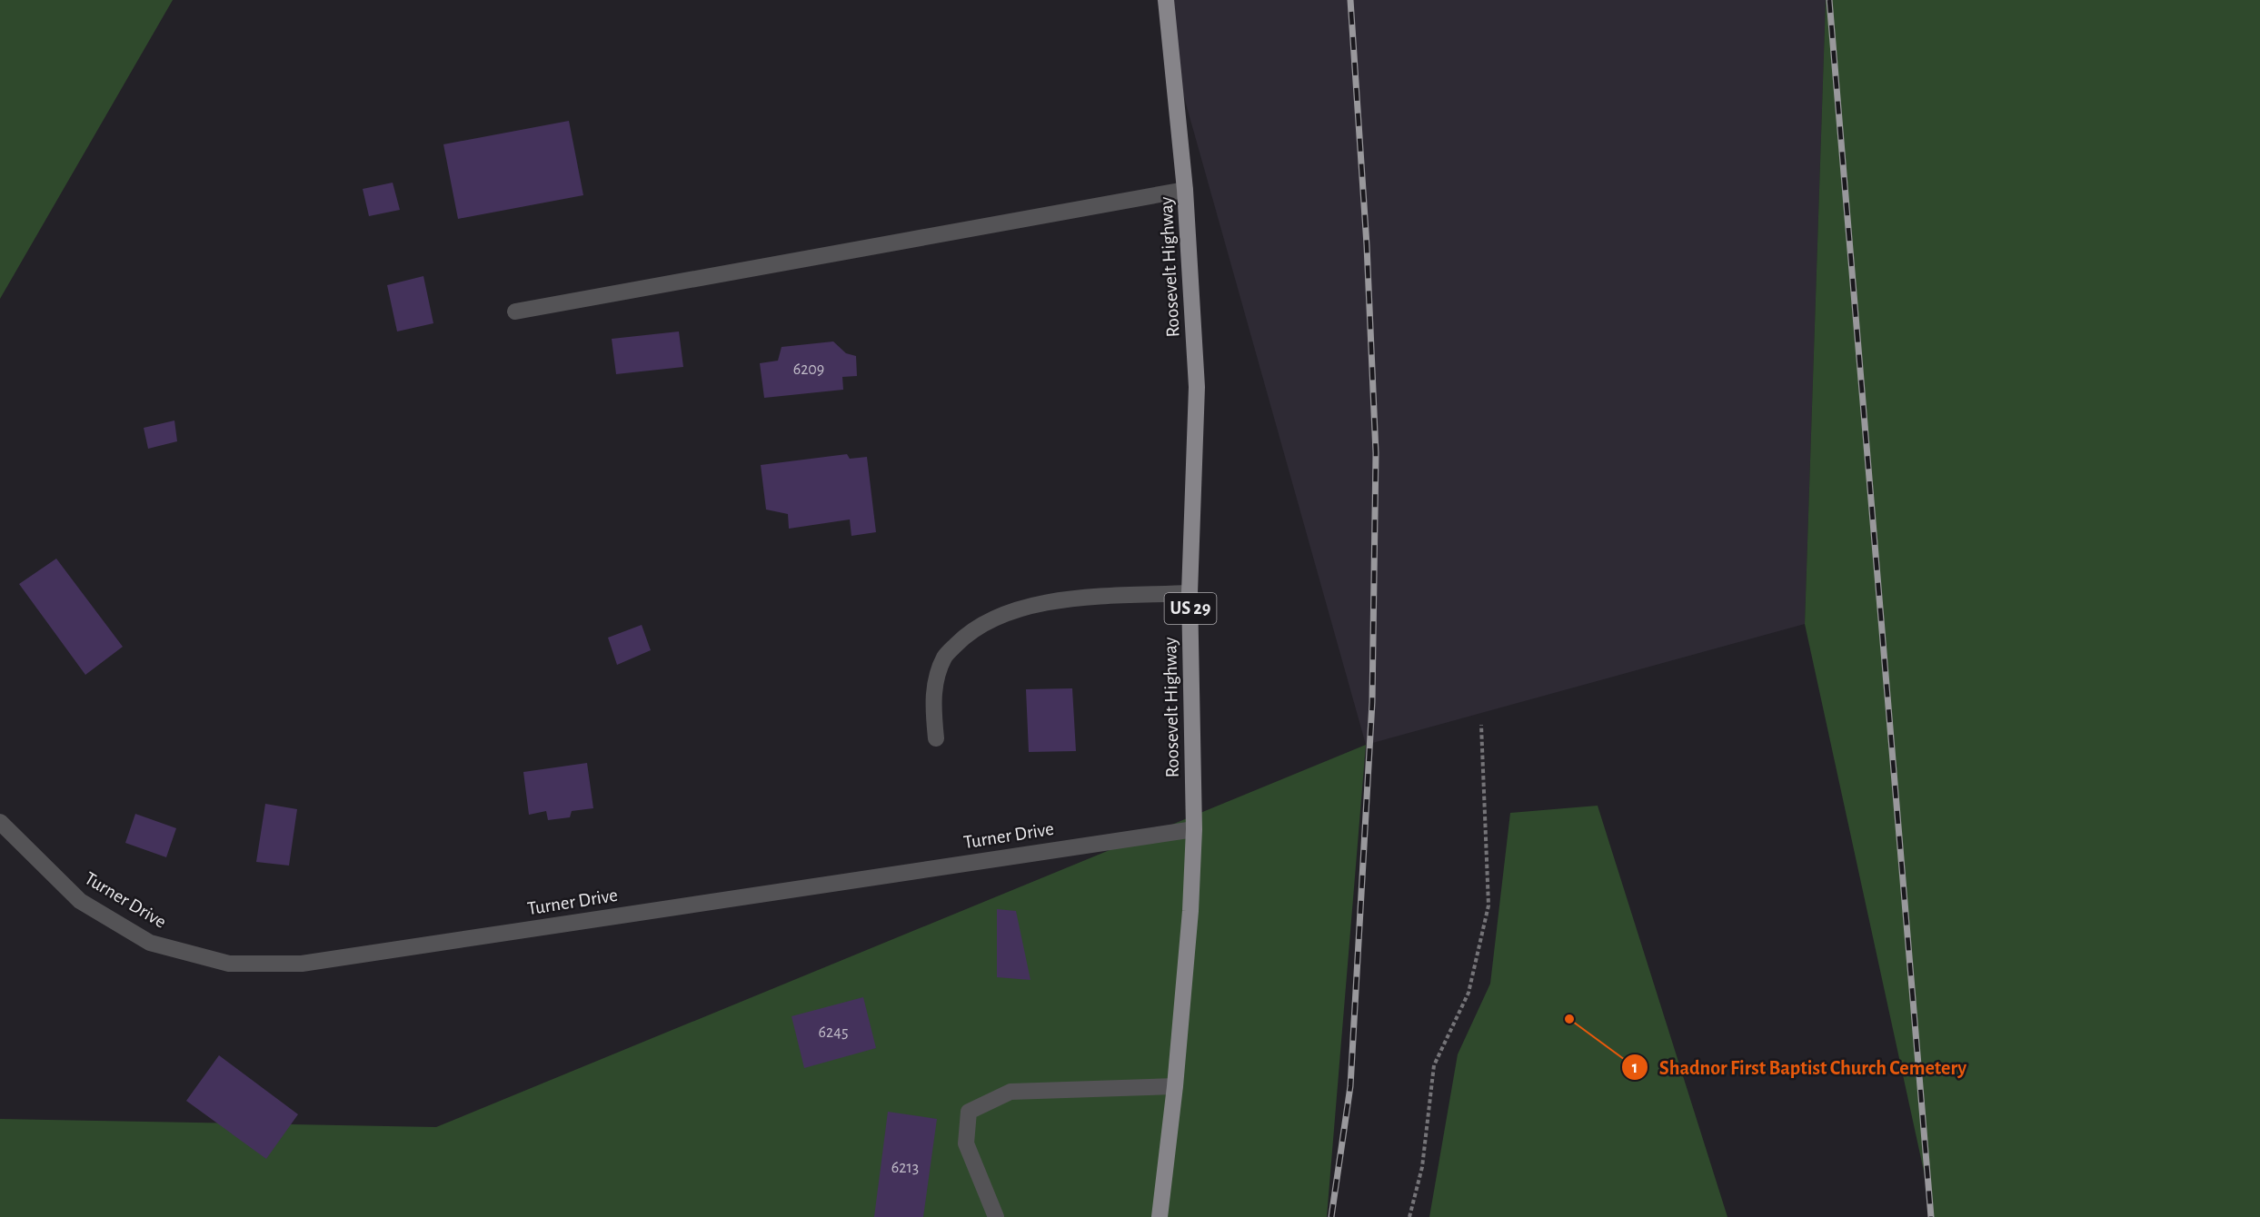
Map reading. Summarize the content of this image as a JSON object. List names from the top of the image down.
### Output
{
  "streets": {
    "main road": ["Roosevelt Highway", "US 29"],
    "street": ["Turner Drive"]
  },
  "crossings": [
    ["Roosevelt Highway", "Turner Drive"]
  ],
  "places": ["Shadnor First Baptist Church Cemetery"],
  "house_numbers": ["6209", "6245", "6213"]
}
